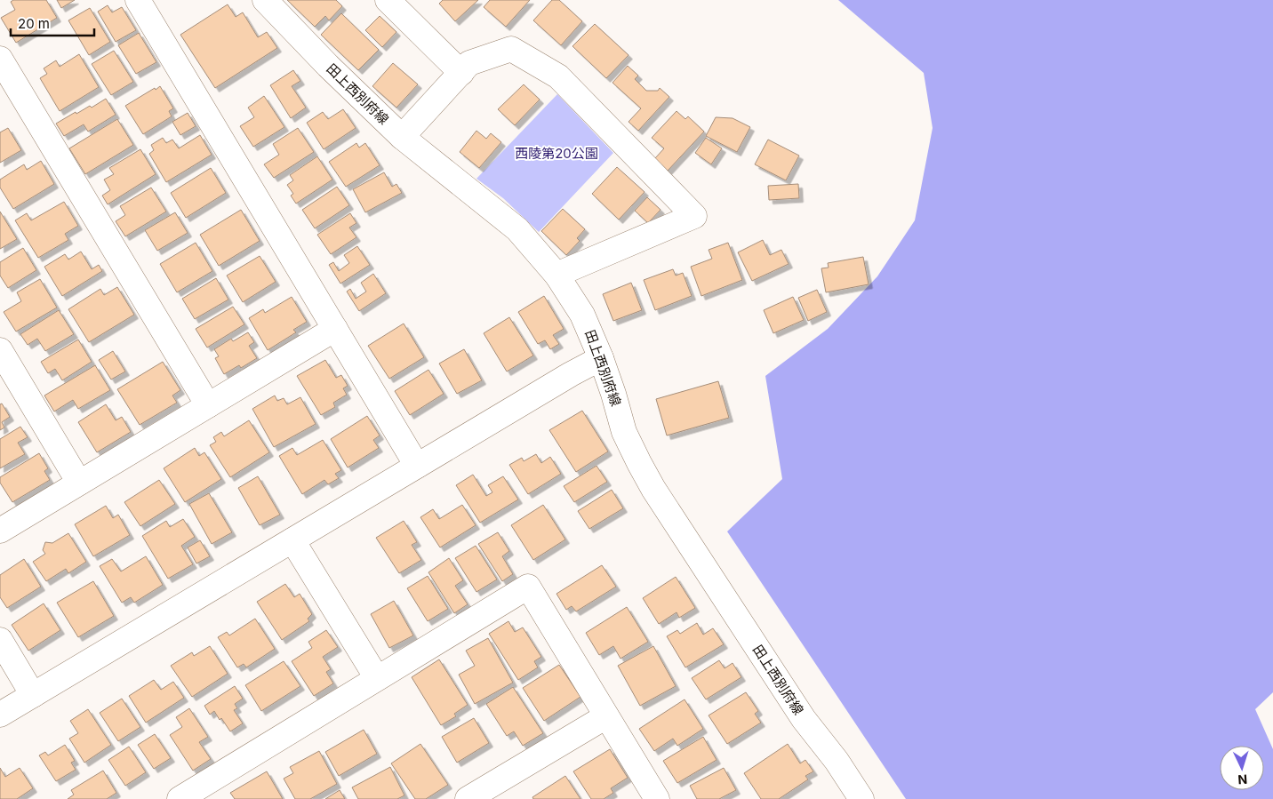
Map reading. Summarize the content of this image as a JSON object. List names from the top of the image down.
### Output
{
  "streets": {
    "street": ["田上西別府線"]
  },
  "parks": ["西陵第20公園"],
  "scale_bar": "20 m",
  "north": "bottom"
}
